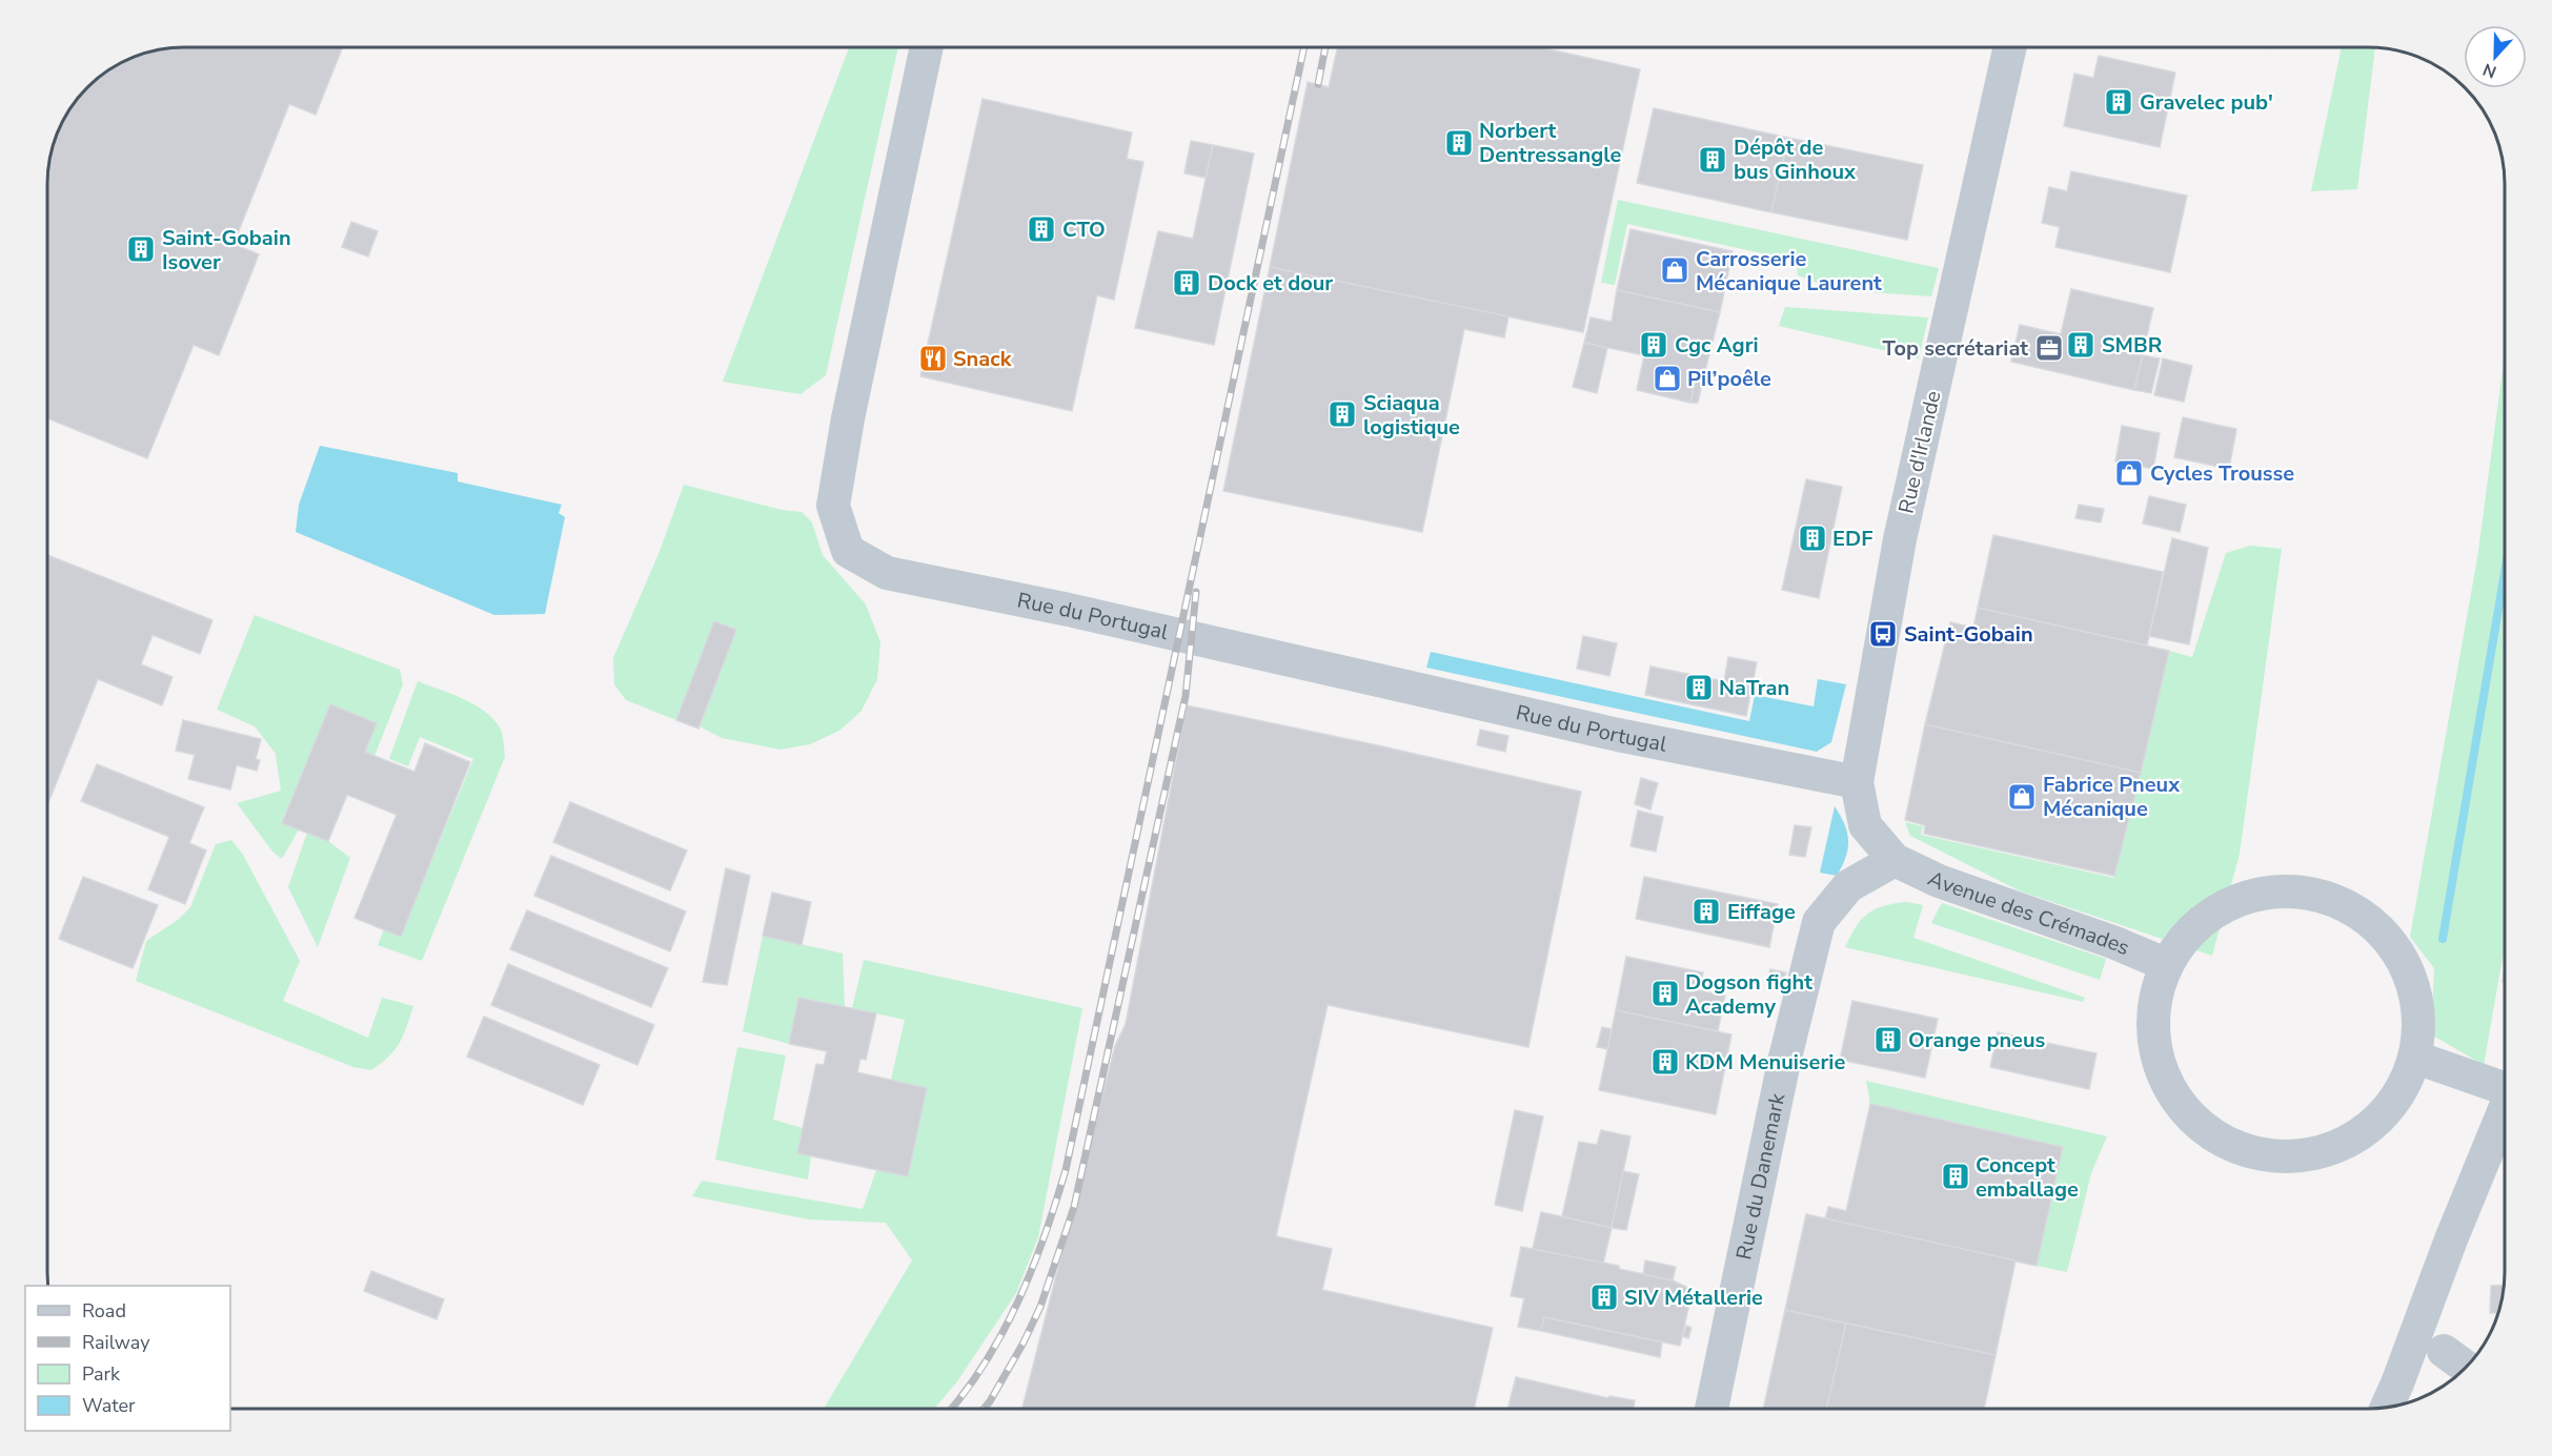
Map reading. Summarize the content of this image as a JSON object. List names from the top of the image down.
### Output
{
  "streets": {
    "street": [
      "Rue d'Irlande",
      "Rue du Portugal",
      "Avenue des Crémades",
      "Rue du Danemark"
    ]
  },
  "crossings": [
    ["Rue d'Irlande", "Rue du Portugal"],
    ["Rue d'Irlande", "Avenue des Crémades"],
    ["Rue d'Irlande", "Rue du Danemark"],
    ["Avenue des Crémades", "Rue du Danemark"]
  ],
  "places": {
    "building": [
      "Gravelec pub'",
      "Norbert Dentressangle",
      "Dépôt de bus Ginhoux",
      "CTO",
      "Saint-Gobain Isover",
      "Dock et dour",
      "Cgc Agri",
      "SMBR",
      "Sciaqua logistique",
      "EDF",
      "NaTran",
      "Eiffage",
      "Dogson fight Academy",
      "Orange pneus",
      "KDM Menuiserie",
      "Concept emballage",
      "SIV Métallerie"
    ],
    "shop": [
      "Carrosserie Mécanique Laurent",
      "Pil’poêle",
      "Cycles Trousse",
      "Fabrice Pneux Mécanique"
    ],
    "office": ["Top secrétariat"],
    "restaurant": ["Snack"],
    "bus stop": ["Saint-Gobain"]
  },
  "legend": [
    "Road",
    "Railway",
    "Park",
    "Water"
  ],
  "north": "bottom"
}
